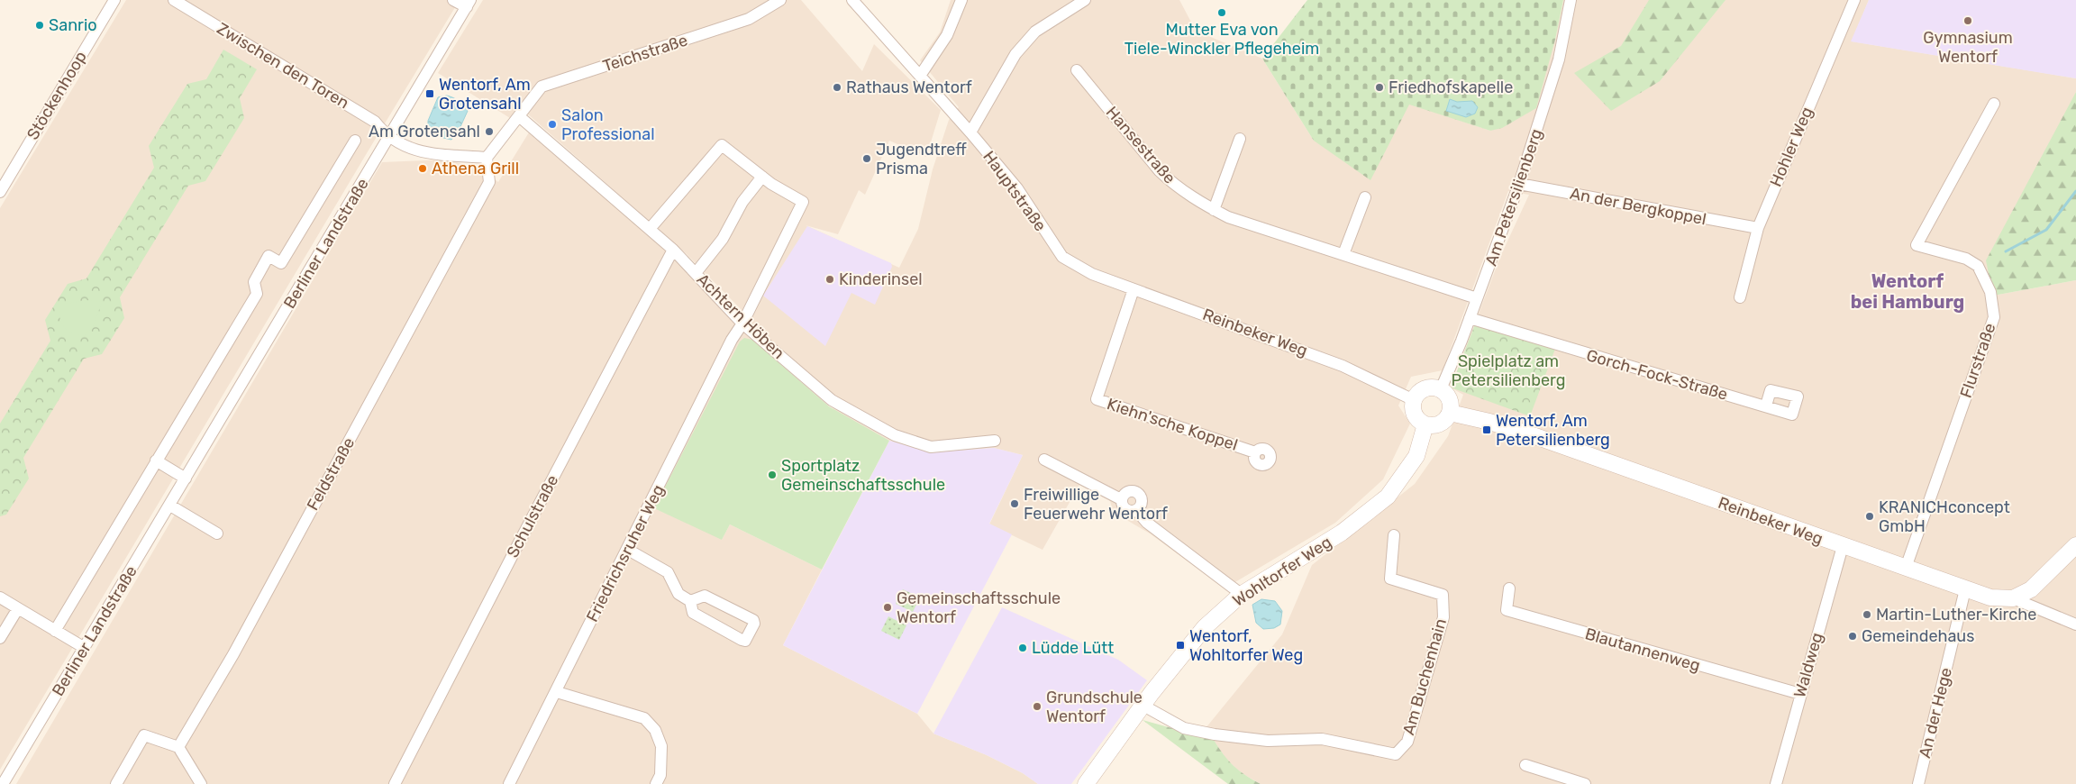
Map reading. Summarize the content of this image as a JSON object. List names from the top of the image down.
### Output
{
  "streets": {
    "main road": ["Reinbeker Weg", "Wohltorfer Weg"],
    "street": [
      "Teichstraße",
      "Zwischen den Toren",
      "Stöckenhoop",
      "Hansestraße",
      "Hohler Weg",
      "Hauptstraße",
      "Am Petersilienberg",
      "An der Bergkoppel",
      "Berliner Landstraße",
      "Achtern Höben",
      "Flurstraße",
      "Gorch-Fock-Straße",
      "Kiehn'sche Koppel",
      "Feldstraße",
      "Schulstraße",
      "Friedrichsruher Weg",
      "Blautannenweg",
      "Waldweg",
      "Am Buchenhain",
      "An der Hege"
    ]
  },
  "crossings": [
    ["Teichstraße", "Achtern Höben"],
    ["Zwischen den Toren", "Berliner Landstraße"],
    ["Hansestraße", "Am Petersilienberg"],
    ["Hohler Weg", "An der Bergkoppel"],
    ["Hauptstraße", "Reinbeker Weg"],
    ["Am Petersilienberg", "An der Bergkoppel"],
    ["Am Petersilienberg", "Reinbeker Weg"],
    ["Am Petersilienberg", "Gorch-Fock-Straße"],
    ["Am Petersilienberg", "Wohltorfer Weg"],
    ["Achtern Höben", "Schulstraße"],
    ["Achtern Höben", "Friedrichsruher Weg"],
    ["Reinbeker Weg", "Flurstraße"],
    ["Reinbeker Weg", "Kiehn'sche Koppel"],
    ["Reinbeker Weg", "Wohltorfer Weg"],
    ["Reinbeker Weg", "Waldweg"],
    ["Reinbeker Weg", "An der Hege"],
    ["Wohltorfer Weg", "Am Buchenhain"],
    ["Blautannenweg", "Waldweg"]
  ],
  "districts": ["Wentorf bei Hamburg"],
  "parks": ["Spielplatz am Petersilienberg"],
  "places": {
    "other": [
      "Mutter Eva von Tiele-Winckler Pflegeheim",
      "Gymnasium Wentorf",
      "Sanrio",
      "Rathaus Wentorf",
      "Friedhofskapelle",
      "Salon Professional",
      "Am Grotensahl",
      "Jugendtreff Prisma",
      "Athena Grill",
      "Kinderinsel",
      "Sportplatz Gemeinschaftsschule",
      "Freiwillige Feuerwehr Wentorf",
      "KRANICHconcept GmbH",
      "Gemeinschaftsschule Wentorf",
      "Martin-Luther-Kirche",
      "Gemeindehaus",
      "Lüdde Lütt",
      "Grundschule Wentorf"
    ],
    "transit": ["Wentorf, Am Grotensahl", "Wentorf, Am Petersilienberg", "Wentorf, Wohltorfer Weg"]
  }
}
